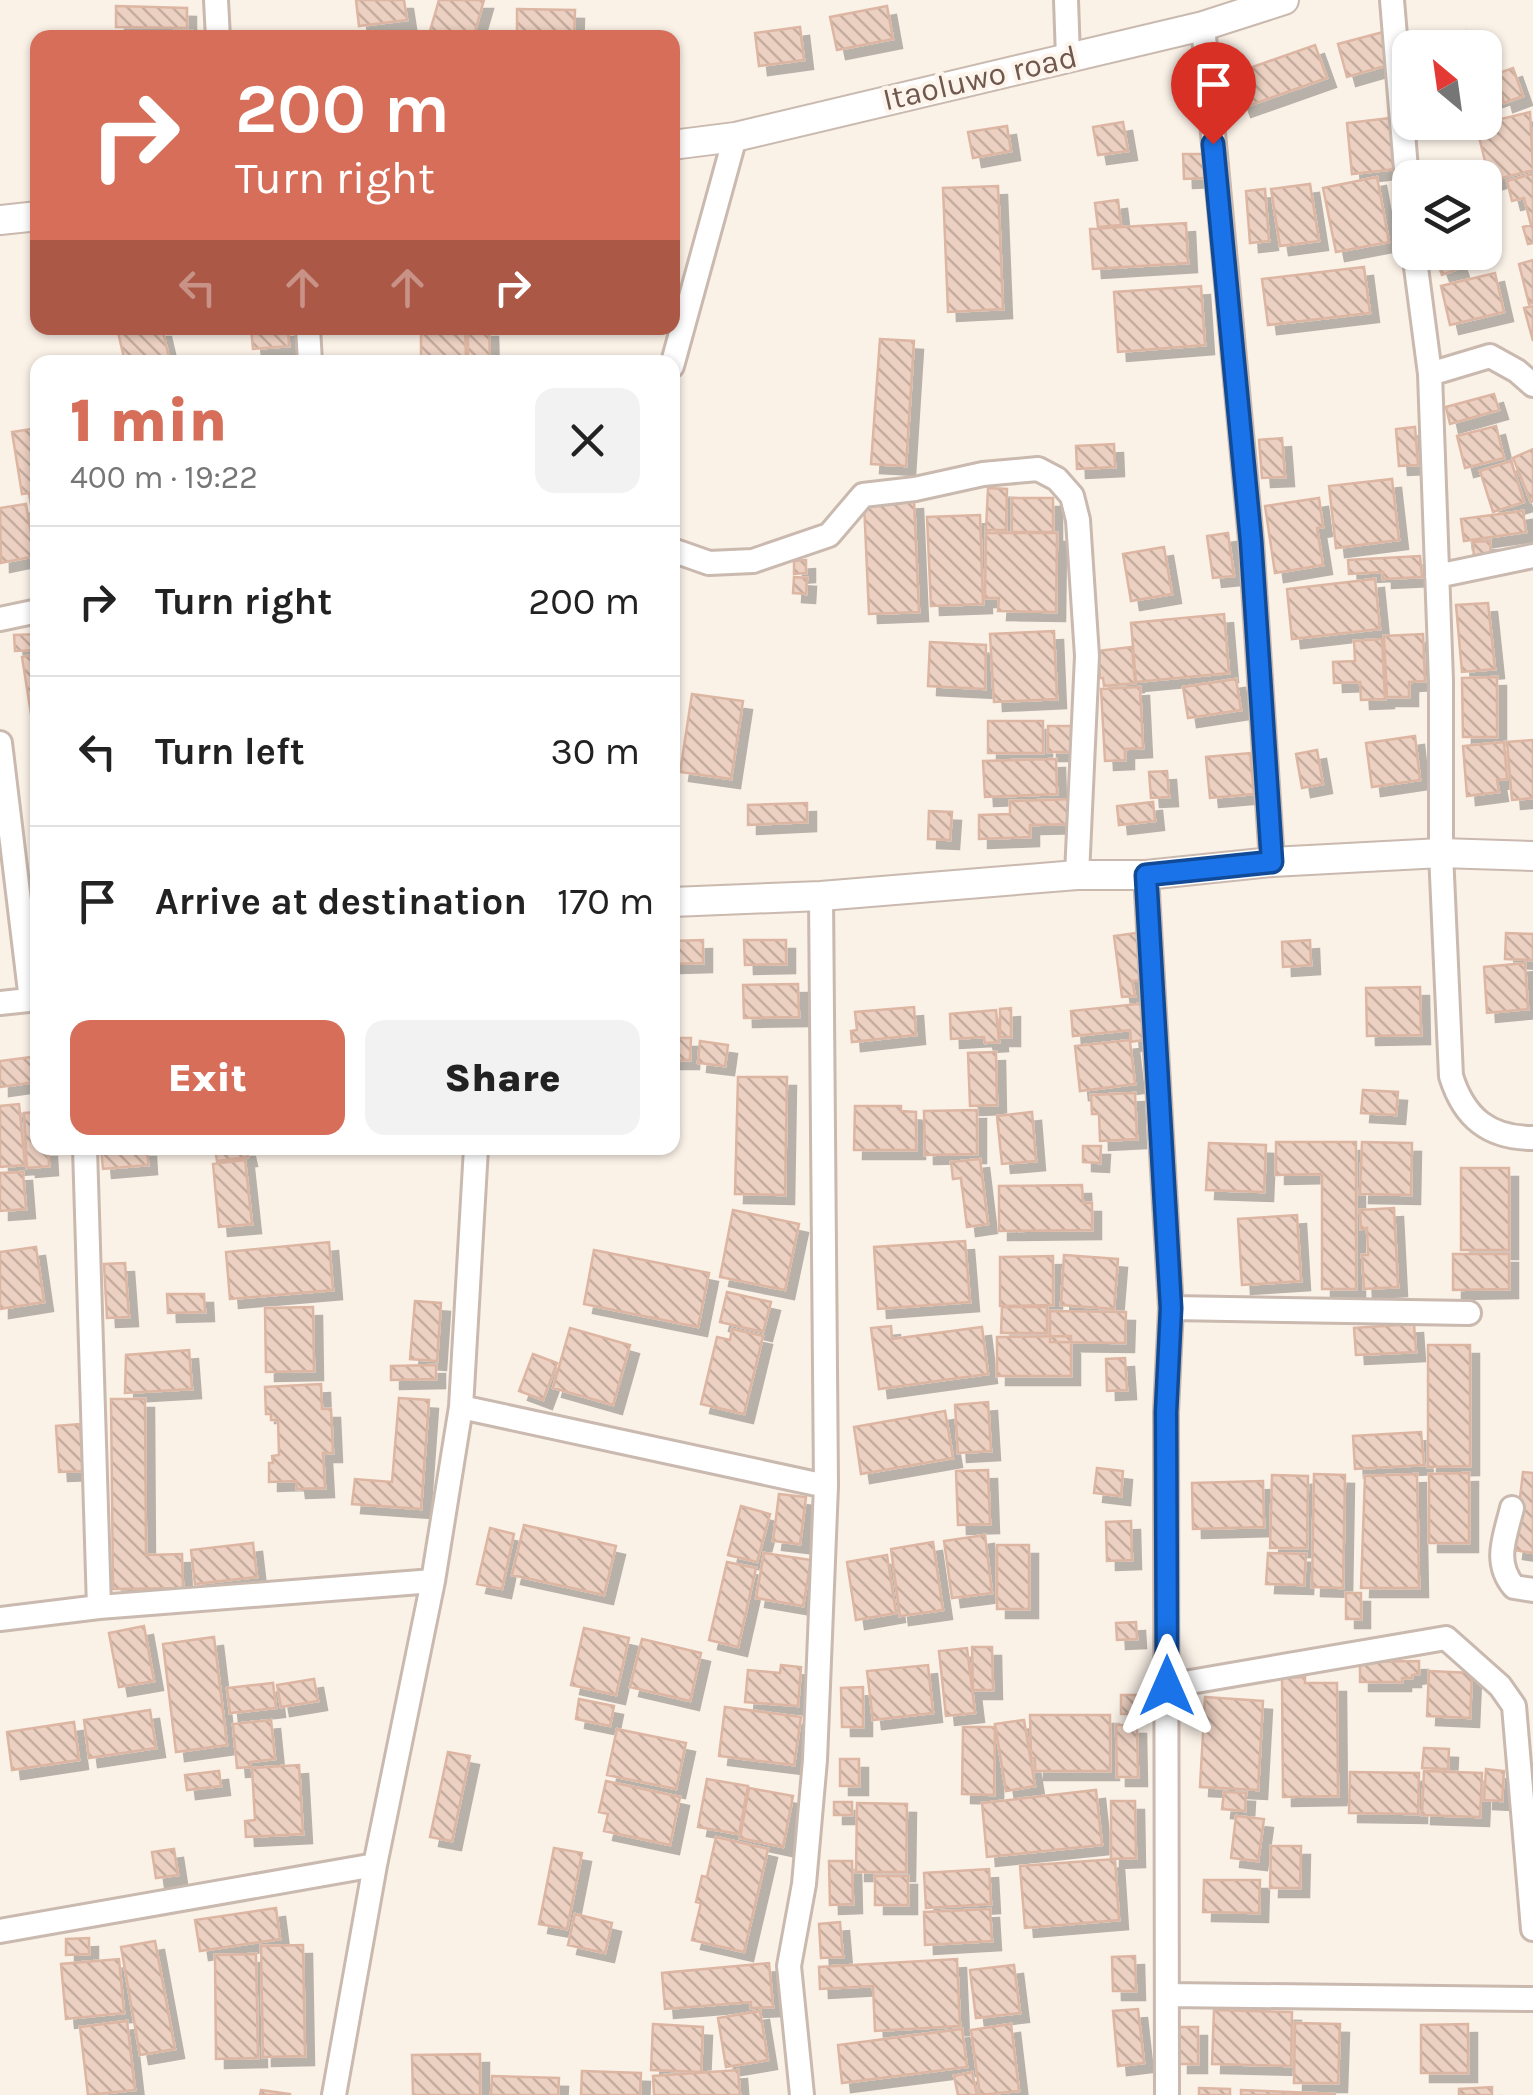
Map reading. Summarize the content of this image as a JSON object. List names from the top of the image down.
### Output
{
  "streets": {
    "street": ["Itaoluwo road"]
  },
  "north": "top left",
  "page": {
    "turn": ["200 m", "Turn right"],
    "heading": ["1 min", "400 m · 19:22"],
    "list": [
      {
        "name": "Turn right",
        "value": "200 m"
      },
      {
        "name": "Turn left",
        "value": "30 m"
      },
      {
        "name": "Arrive at destination",
        "value": "170 m"
      }
    ],
    "buttons": ["Exit", "Share"]
  }
}
